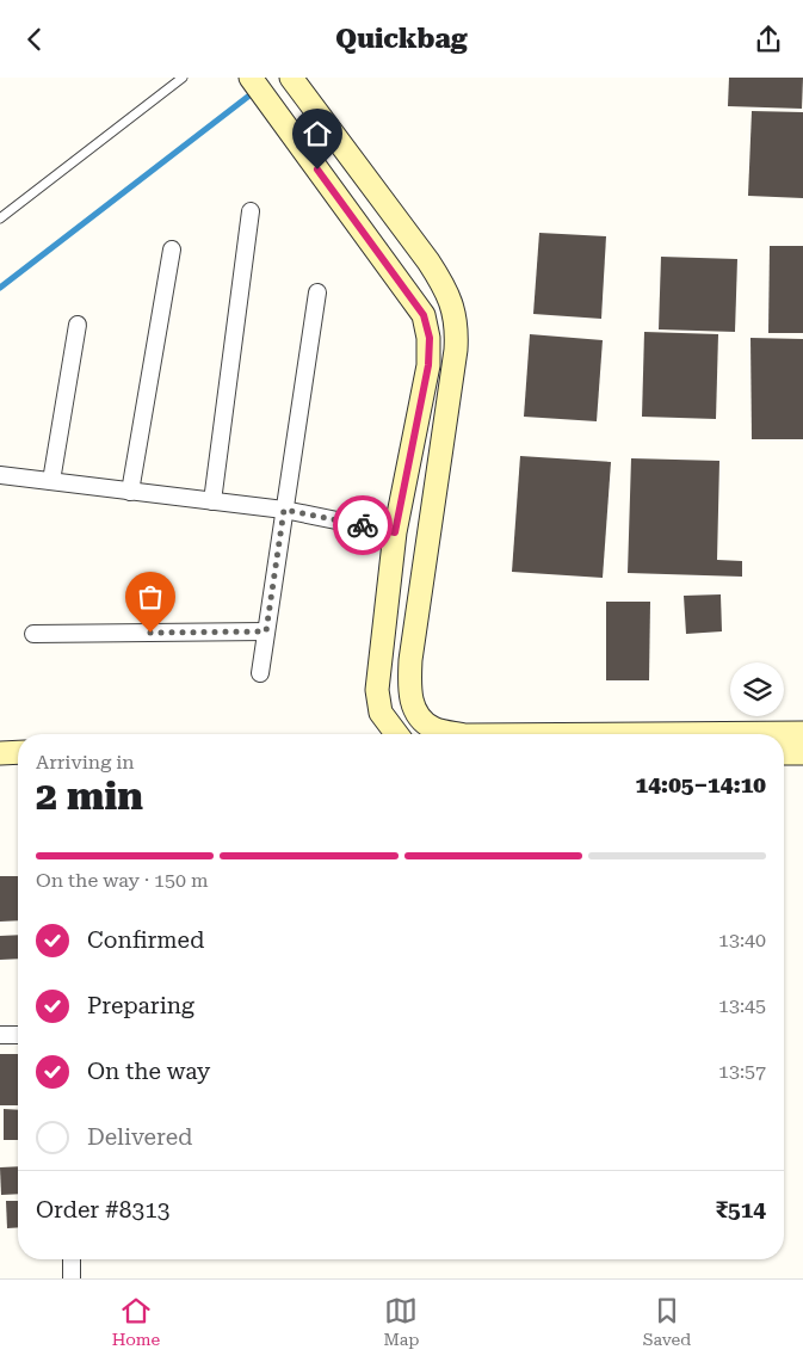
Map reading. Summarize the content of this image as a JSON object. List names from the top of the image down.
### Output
{
  "page": {
    "header": "Quickbag",
    "heading": ["2 min", "Arriving in", "14:05–14:10"],
    "panel": ["Order #8313", "₹514"],
    "bar": "On the way · 150 m",
    "list": [
      ["Confirmed", "13:40"],
      ["Preparing", "13:45"],
      ["On the way", "13:57"],
      "Delivered"
    ],
    "tabs": ["Home", "Map", "Saved"]
  }
}
